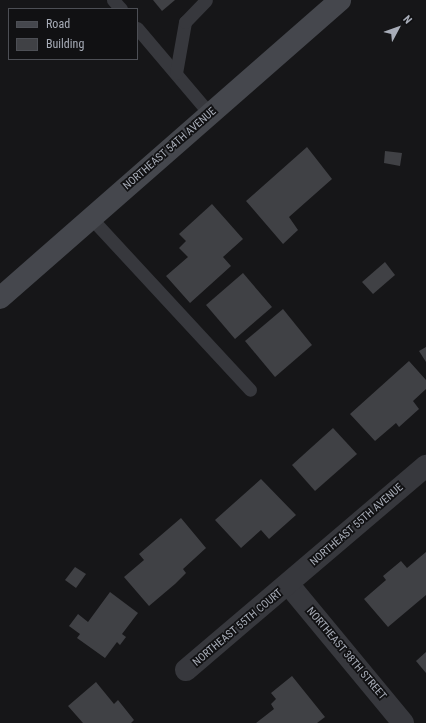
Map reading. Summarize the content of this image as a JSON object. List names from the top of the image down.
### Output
{
  "streets": {
    "street": [
      "NORTHEAST 54TH AVENUE",
      "NORTHEAST 55TH AVENUE",
      "NORTHEAST 55TH COURT",
      "NORTHEAST 38TH STREET"
    ]
  },
  "crossings": [
    ["NORTHEAST 55TH AVENUE", "NORTHEAST 55TH COURT"],
    ["NORTHEAST 55TH AVENUE", "NORTHEAST 38TH STREET"],
    ["NORTHEAST 55TH COURT", "NORTHEAST 38TH STREET"]
  ],
  "legend": ["Road", "Building"],
  "north": "top right"
}
